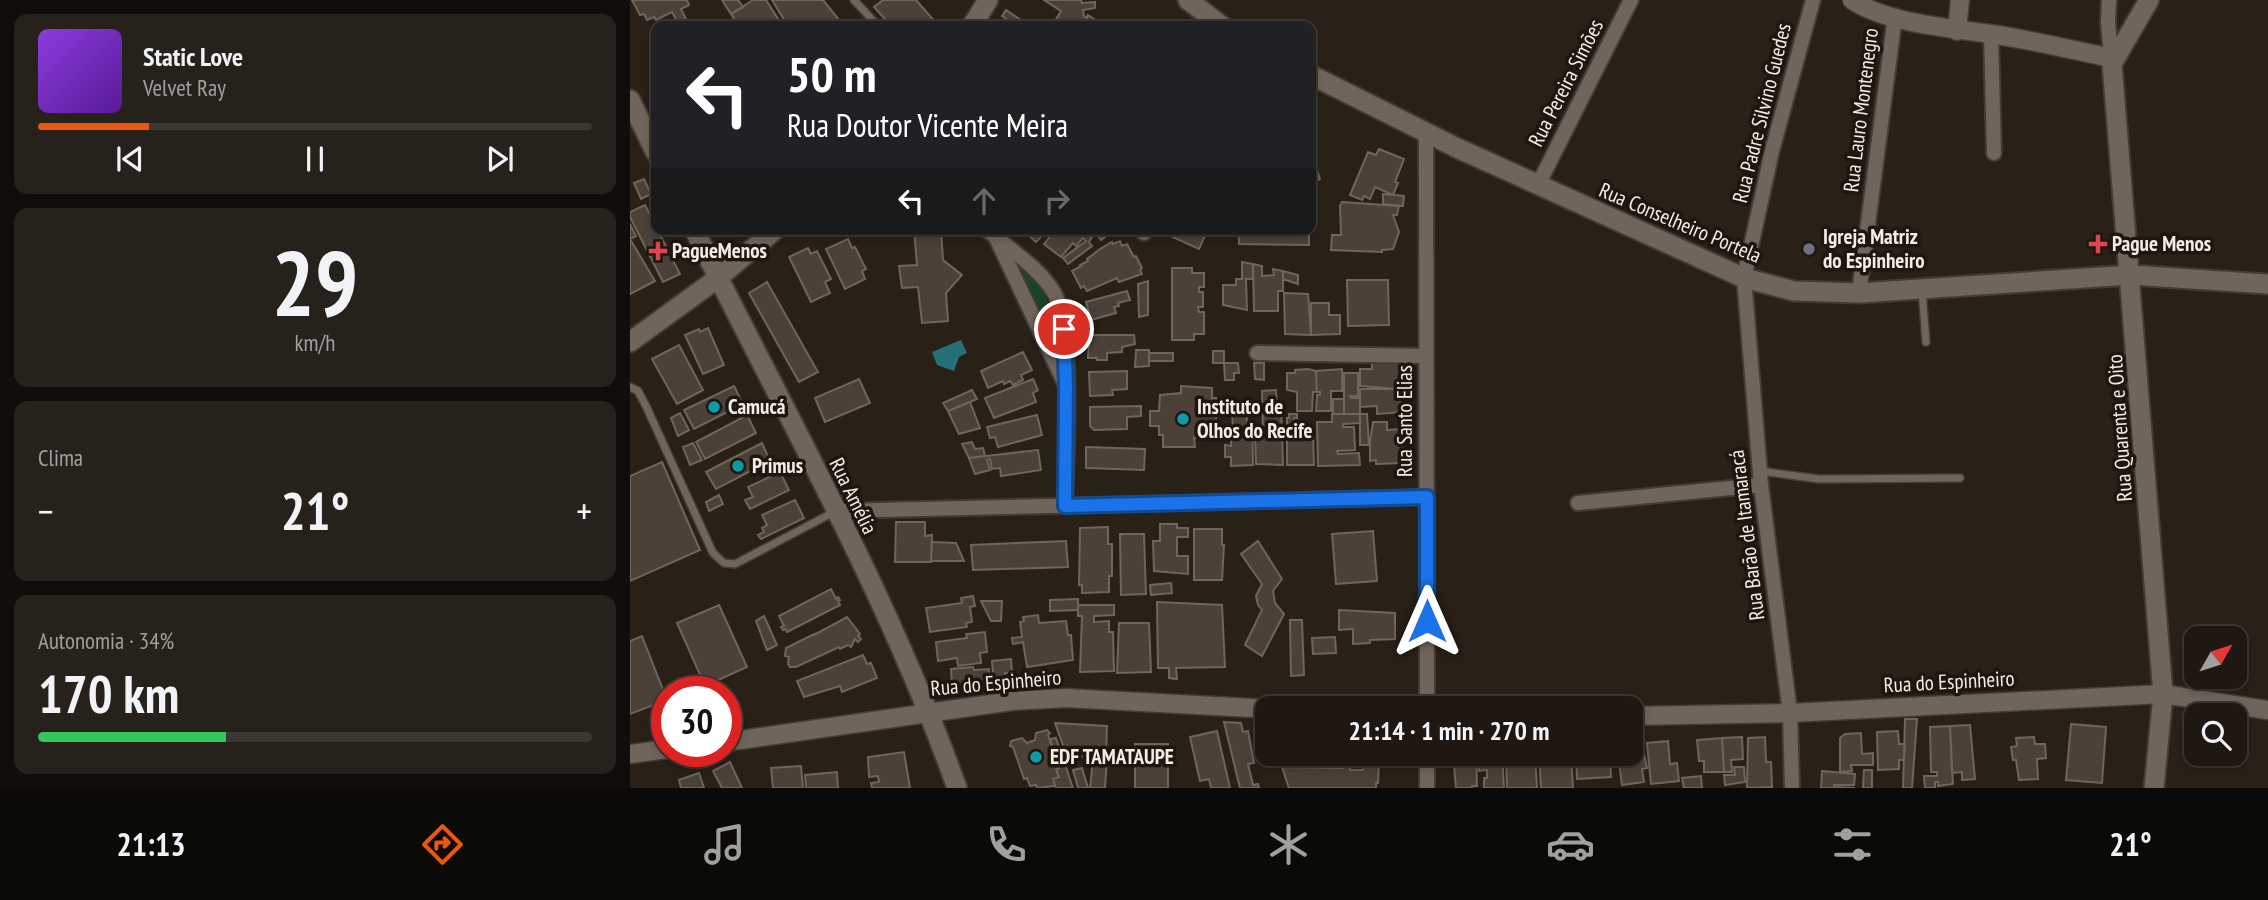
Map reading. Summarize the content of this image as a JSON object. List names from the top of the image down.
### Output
{
  "streets": {
    "main road": ["Rua Conselheiro Portela", "Rua Quarenta e Oito", "Rua Amélia"],
    "street": [
      "Rua Pereira Simões",
      "Rua Lauro Montenegro",
      "Rua Padre Silvino Guedes",
      "Rua Santo Elias",
      "Rua Barão de Itamaracá",
      "Rua do Espinheiro"
    ]
  },
  "crossings": [
    ["Rua Pereira Simões", "Rua Conselheiro Portela"],
    ["Rua Lauro Montenegro", "Rua Conselheiro Portela"],
    ["Rua Padre Silvino Guedes", "Rua Conselheiro Portela"],
    ["Rua Padre Silvino Guedes", "Rua Barão de Itamaracá"],
    ["Rua Conselheiro Portela", "Rua Santo Elias"],
    ["Rua Conselheiro Portela", "Rua Quarenta e Oito"],
    ["Rua Conselheiro Portela", "Rua Barão de Itamaracá"],
    ["Rua Quarenta e Oito", "Rua do Espinheiro"],
    ["Rua Amélia", "Rua do Espinheiro"],
    ["Rua Barão de Itamaracá", "Rua do Espinheiro"]
  ],
  "places": {
    "health": ["Pague Menos", "PagueMenos"],
    "other": [
      "Igreja Matriz do Espinheiro",
      "Camucá",
      "Instituto de Olhos do Recife",
      "Primus",
      "EDF TAMATAUPE"
    ]
  },
  "north": "top right",
  "page": {
    "turn": ["50 m", "Rua Doutor Vicente Meira"],
    "song": ["Static Love", "Velvet Ray"],
    "tile": [
      ["29", "km/h"],
      "Clima",
      ["Autonomia · 34%", "170 km"]
    ],
    "heat": ["−", "21°", "+"],
    "limit": "30",
    "trip": "21:14 · 1 min · 270 m",
    "tabs": ["21:13", "21°"]
  }
}
